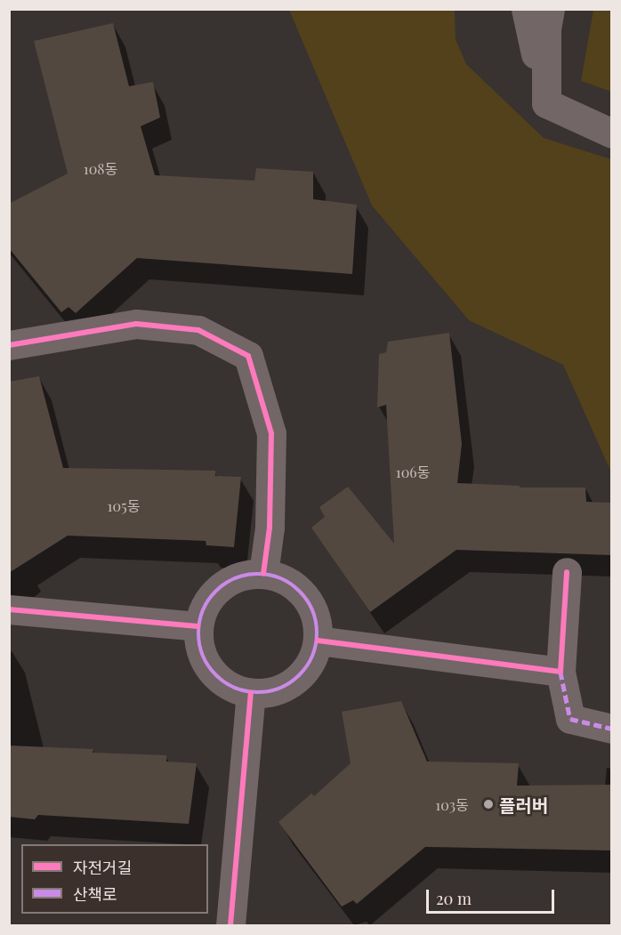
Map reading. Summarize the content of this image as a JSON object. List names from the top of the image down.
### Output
{
  "places": ["플러버"],
  "house_numbers": [
    "108동",
    "106동",
    "105동",
    "103동"
  ],
  "legend": ["자전거길", "산책로"],
  "scale_bar": "20 m"
}
